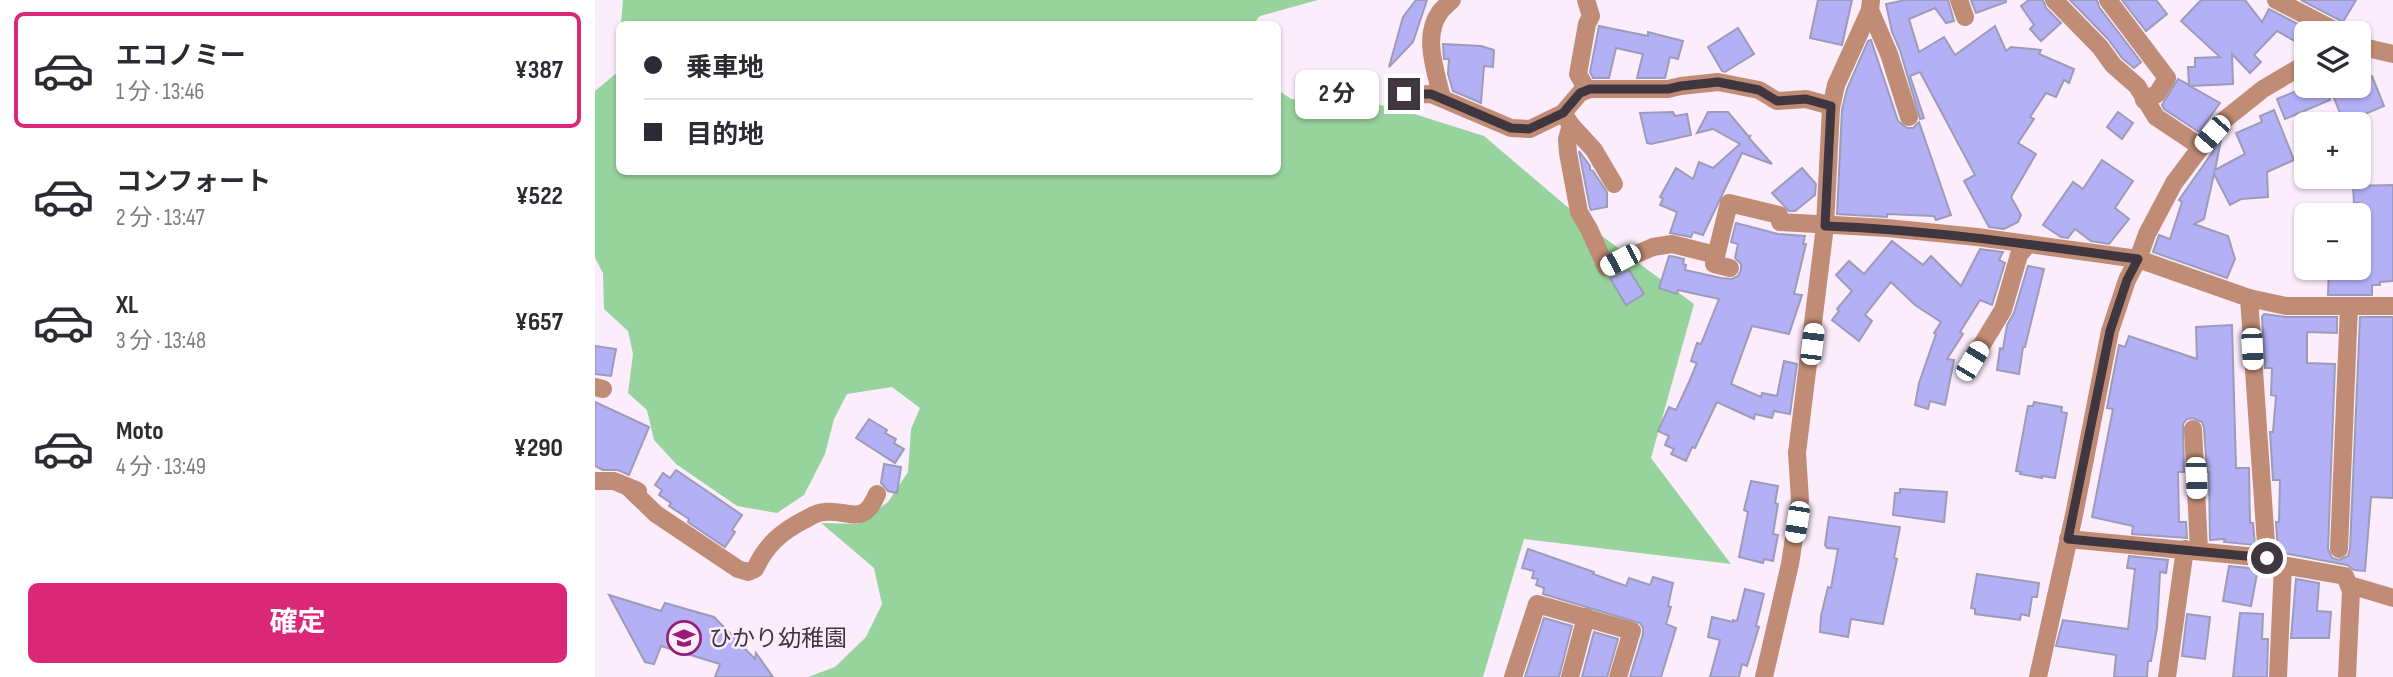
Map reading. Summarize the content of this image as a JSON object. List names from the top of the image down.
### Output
{
  "places": {
    "school or university": ["ひかり幼稚園"]
  },
  "page": {
    "list": [
      {
        "name": "エコノミー",
        "note": "1 分 · 13:46",
        "value": "¥387"
      },
      {
        "name": "コンフォート",
        "note": "2 分 · 13:47",
        "value": "¥522"
      },
      {
        "name": "XL",
        "note": "3 分 · 13:48",
        "value": "¥657"
      },
      {
        "name": "Moto",
        "note": "4 分 · 13:49",
        "value": "¥290"
      }
    ],
    "map_buttons": ["+", "−"],
    "banner": ["乗車地", "目的地"],
    "bubble": "2 分",
    "buttons": "確定"
  }
}
